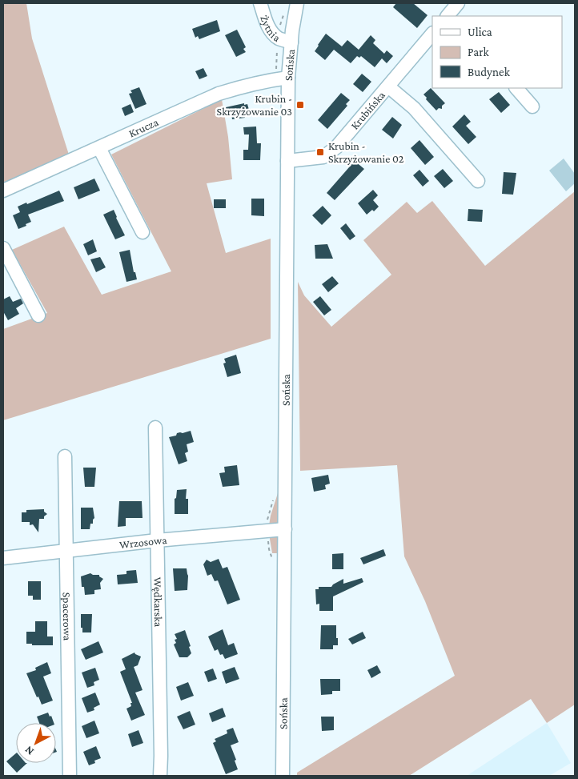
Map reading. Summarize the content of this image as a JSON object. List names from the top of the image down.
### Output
{
  "streets": {
    "street": [
      "Żytnia",
      "Sońska",
      "Krubińska",
      "Krucza",
      "Wrzosowa",
      "Wędkarska",
      "Spacerowa"
    ]
  },
  "crossings": [
    ["Żytnia", "Sońska"],
    ["Sońska", "Krubińska"],
    ["Sońska", "Krucza"],
    ["Sońska", "Wrzosowa"],
    ["Wrzosowa", "Wędkarska"],
    ["Wrzosowa", "Spacerowa"]
  ],
  "places": {
    "transit": ["Krubin - Skrzyżowanie 03", "Krubin - Skrzyżowanie 02"]
  },
  "legend": ["Ulica", "Park", "Budynek"],
  "north": "bottom left"
}
